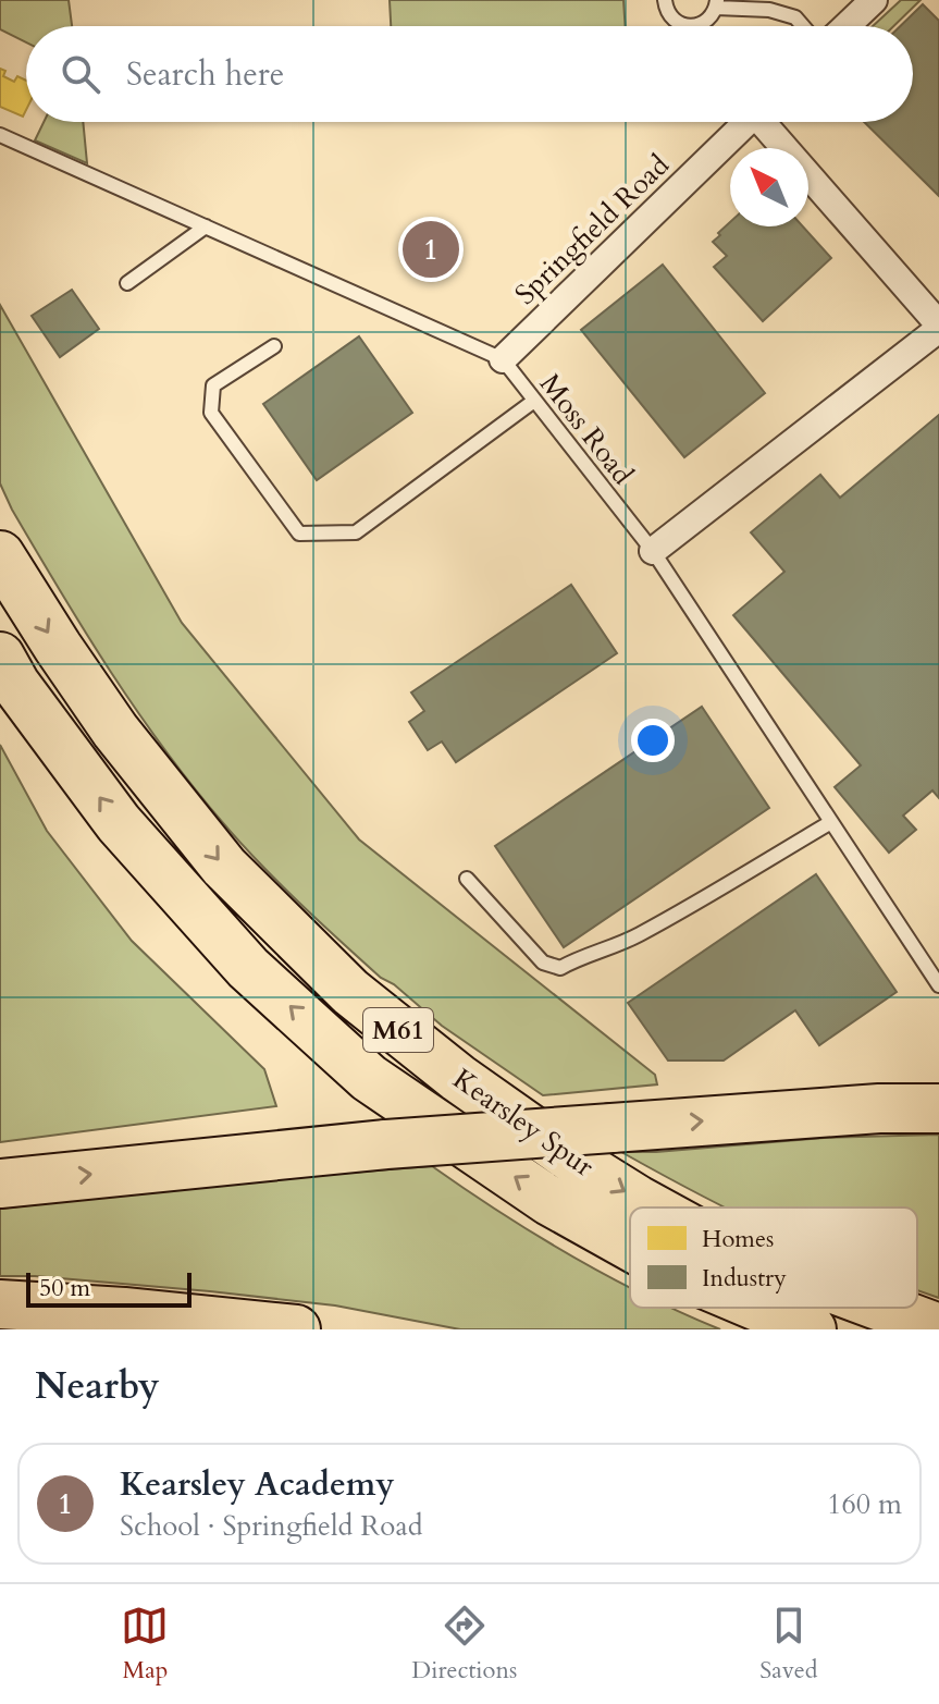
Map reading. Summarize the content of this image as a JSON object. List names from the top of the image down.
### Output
{
  "streets": {
    "highway": ["M61", "Kearsley Spur"],
    "street": ["Springfield Road"],
    "lane": ["Moss Road"]
  },
  "crossings": [
    ["Springfield Road", "Moss Road"]
  ],
  "legend": ["Homes", "Industry"],
  "scale_bar": "50 m",
  "north": "top left",
  "page": {
    "search": "Search here",
    "pins": "1",
    "scale": "50 m",
    "heading": "Nearby",
    "list": [
      {
        "mark": "1",
        "name": "Kearsley Academy",
        "note": "School · Springfield Road",
        "value": "160 m"
      }
    ],
    "nav": ["Map", "Directions", "Saved"]
  }
}
